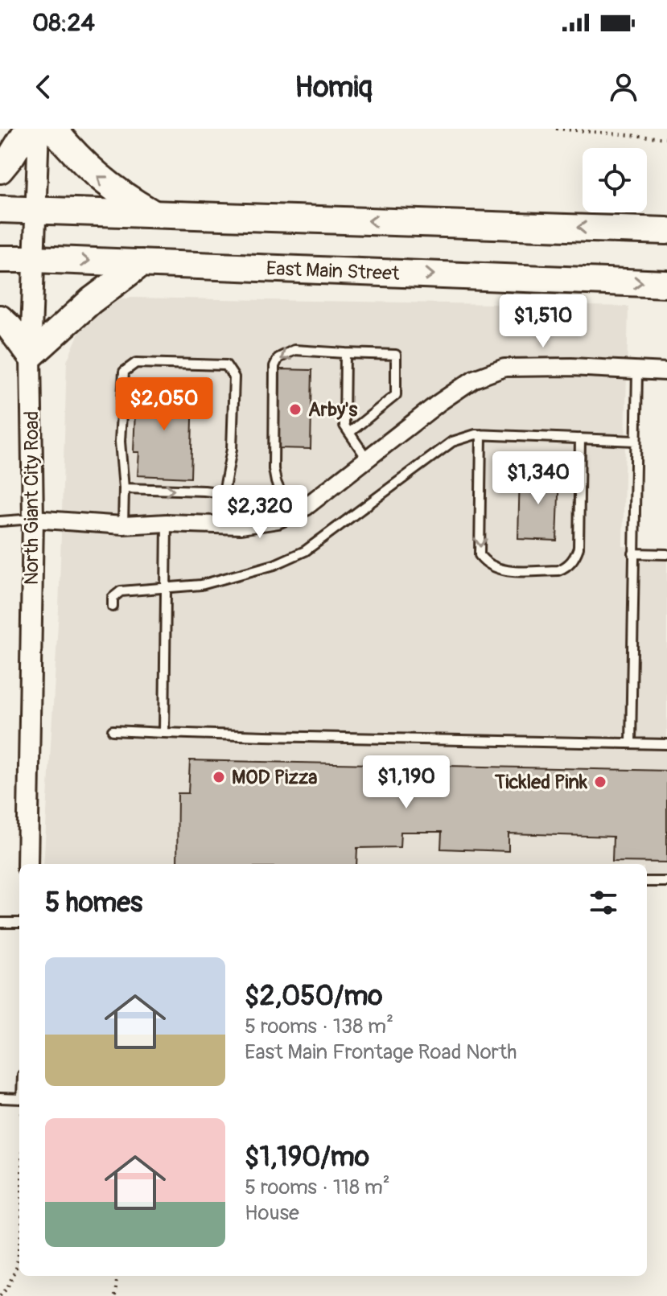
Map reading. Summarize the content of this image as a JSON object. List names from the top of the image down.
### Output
{
  "streets": {
    "highway": ["East Main Street"],
    "street": ["North Giant City Road"]
  },
  "crossings": [
    ["East Main Street", "North Giant City Road"]
  ],
  "places": ["Arby's", "MOD Pizza", "Tickled Pink"],
  "page": {
    "status": "08:24",
    "header": "Homiq",
    "price": [
      "$1,510",
      "$2,050",
      "$1,340",
      "$2,320",
      "$1,190"
    ],
    "heading": "5 homes",
    "list": [
      {
        "name": "$2,050/mo",
        "note": "5 rooms · 138 m² · East Main Frontage Road North"
      },
      {
        "name": "$1,190/mo",
        "note": "5 rooms · 118 m² · House"
      }
    ]
  }
}
